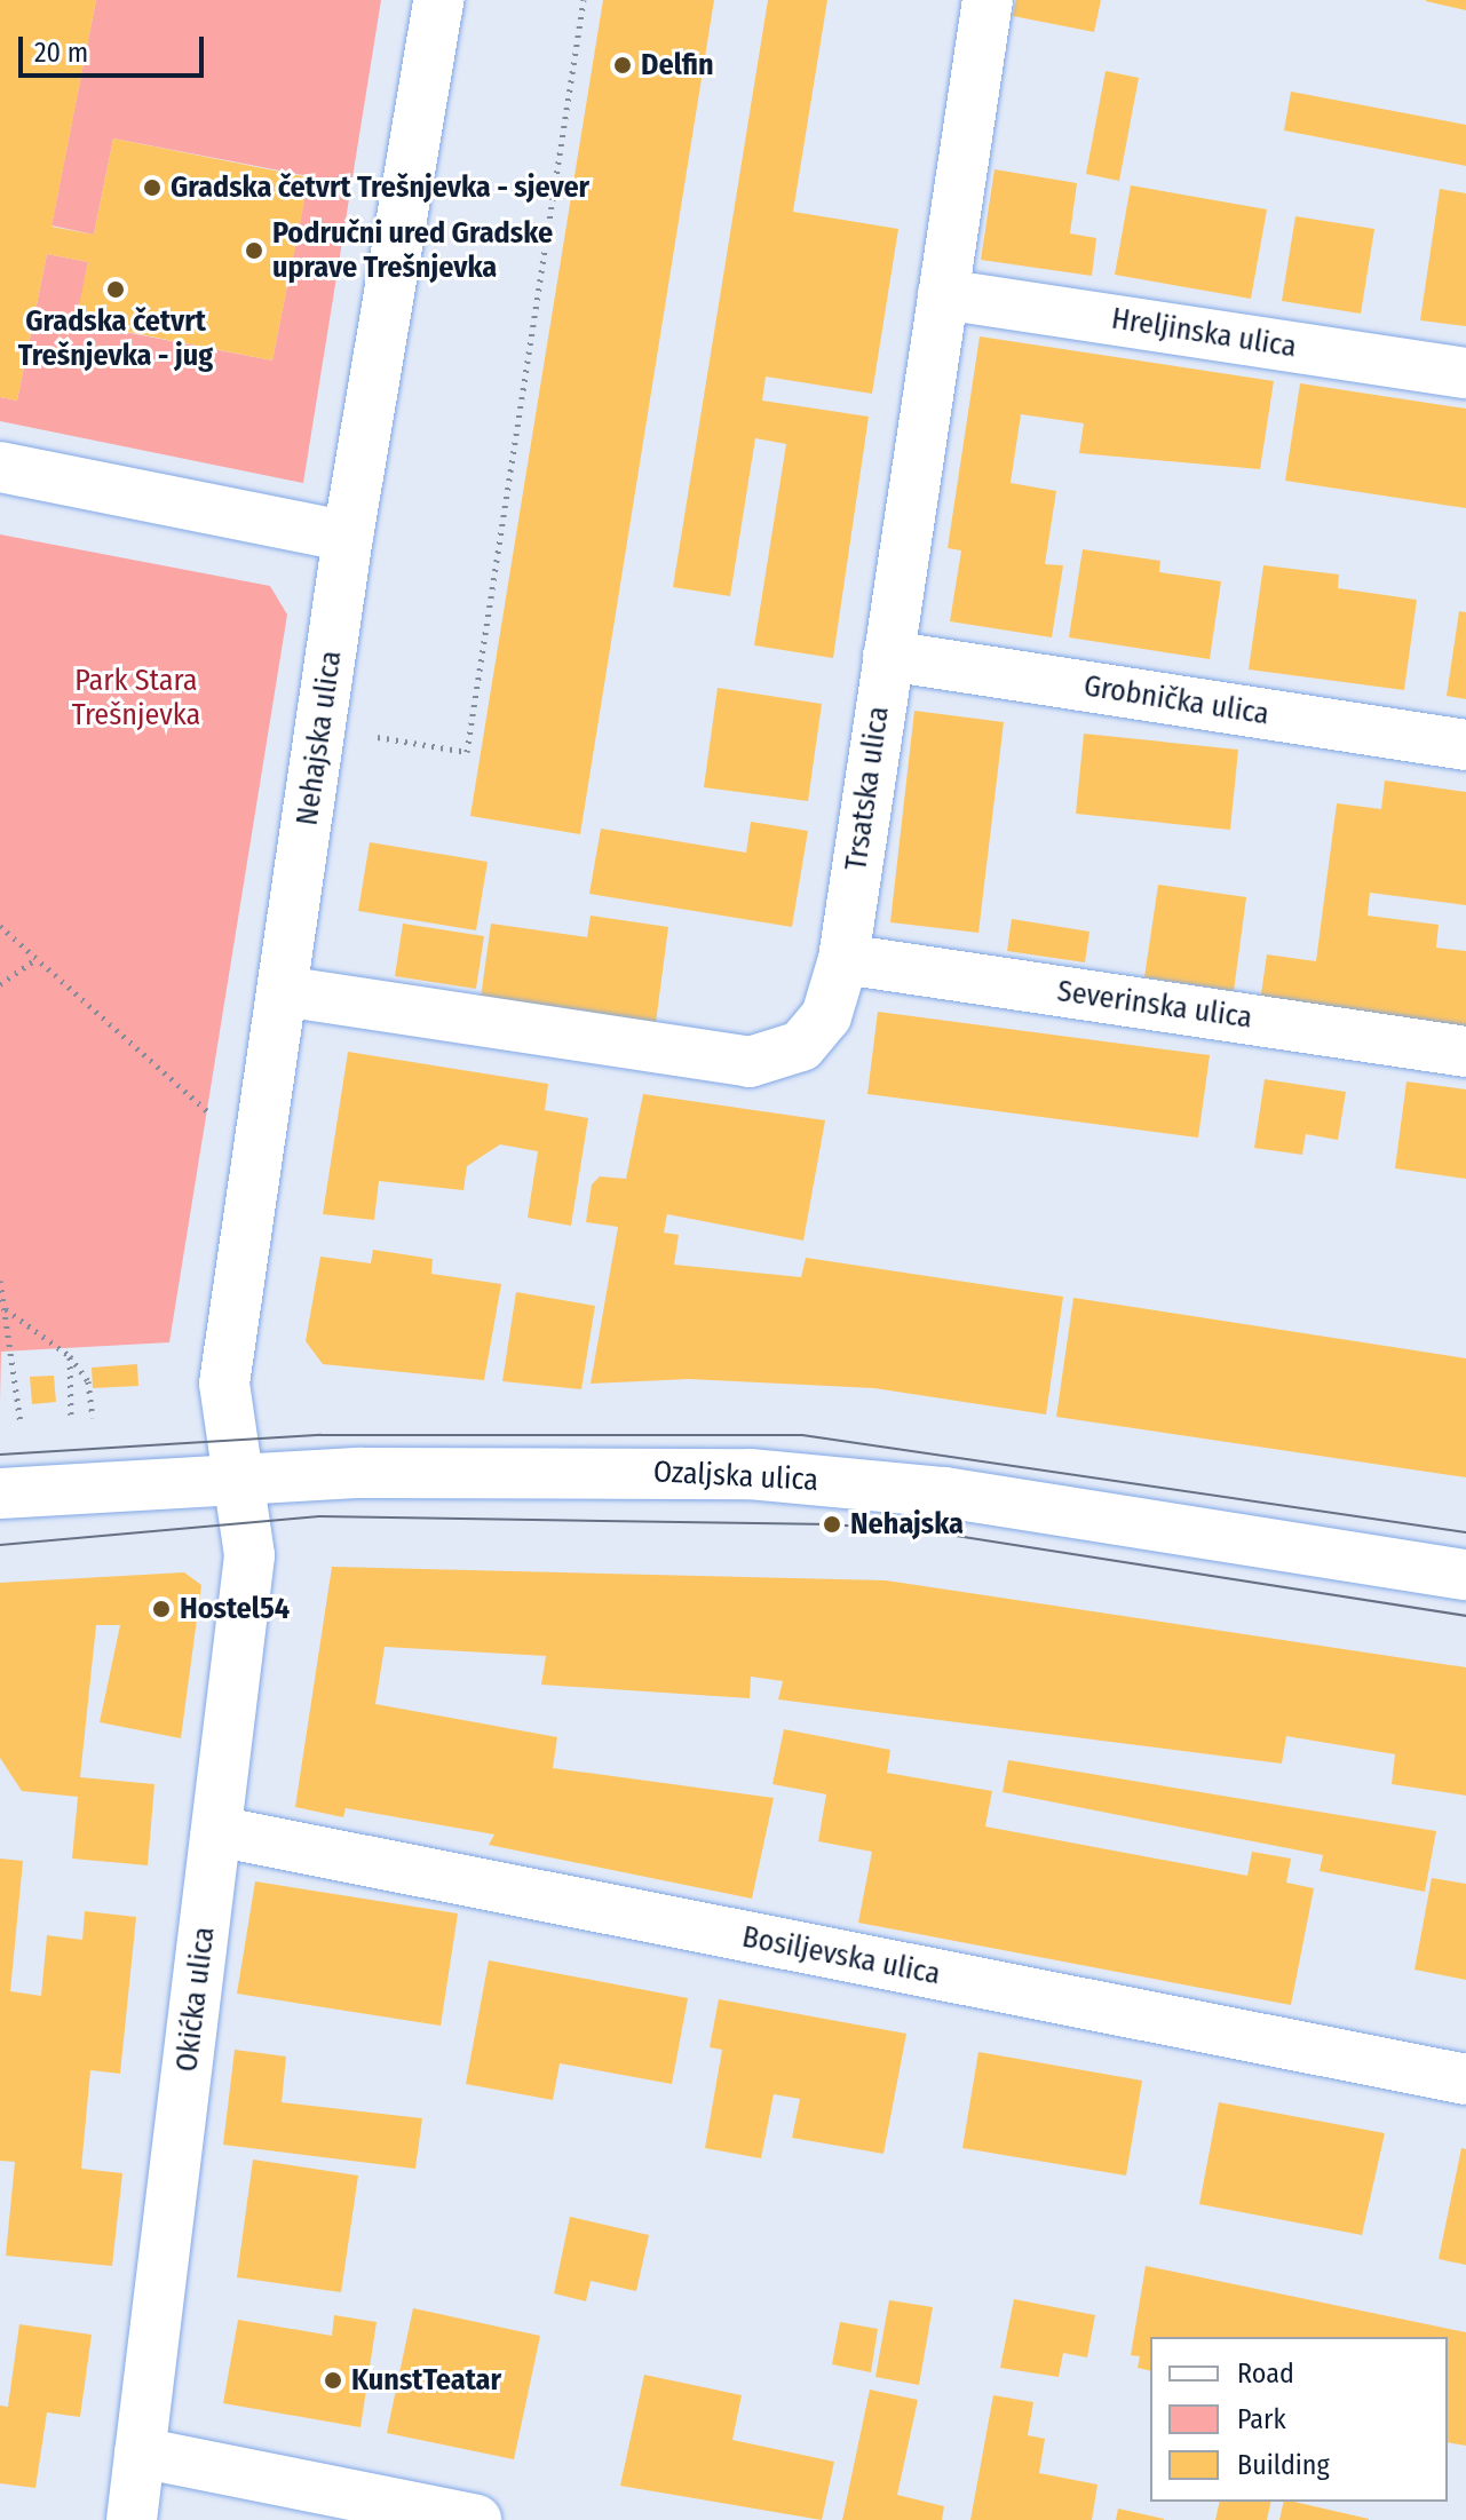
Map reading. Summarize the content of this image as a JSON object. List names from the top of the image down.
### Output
{
  "streets": {
    "street": [
      "Hreljinska ulica",
      "Grobnička ulica",
      "Nehajska ulica",
      "Trsatska ulica",
      "Severinska ulica",
      "Ozaljska ulica",
      "Bosiljevska ulica",
      "Okićka ulica"
    ]
  },
  "crossings": [
    ["Hreljinska ulica", "Trsatska ulica"],
    ["Grobnička ulica", "Trsatska ulica"],
    ["Nehajska ulica", "Trsatska ulica"],
    ["Nehajska ulica", "Ozaljska ulica"],
    ["Nehajska ulica", "Okićka ulica"],
    ["Trsatska ulica", "Severinska ulica"],
    ["Ozaljska ulica", "Okićka ulica"],
    ["Bosiljevska ulica", "Okićka ulica"]
  ],
  "parks": ["Park Stara Trešnjevka"],
  "places": [
    "Delfin",
    "Gradska četvrt Trešnjevka - sjever",
    "Područni ured Gradske uprave Trešnjevka",
    "Gradska četvrt Trešnjevka - jug",
    "Nehajska",
    "Hostel54",
    "KunstTeatar"
  ],
  "legend": ["Road", "Park", "Building"],
  "scale_bar": "20 m"
}
